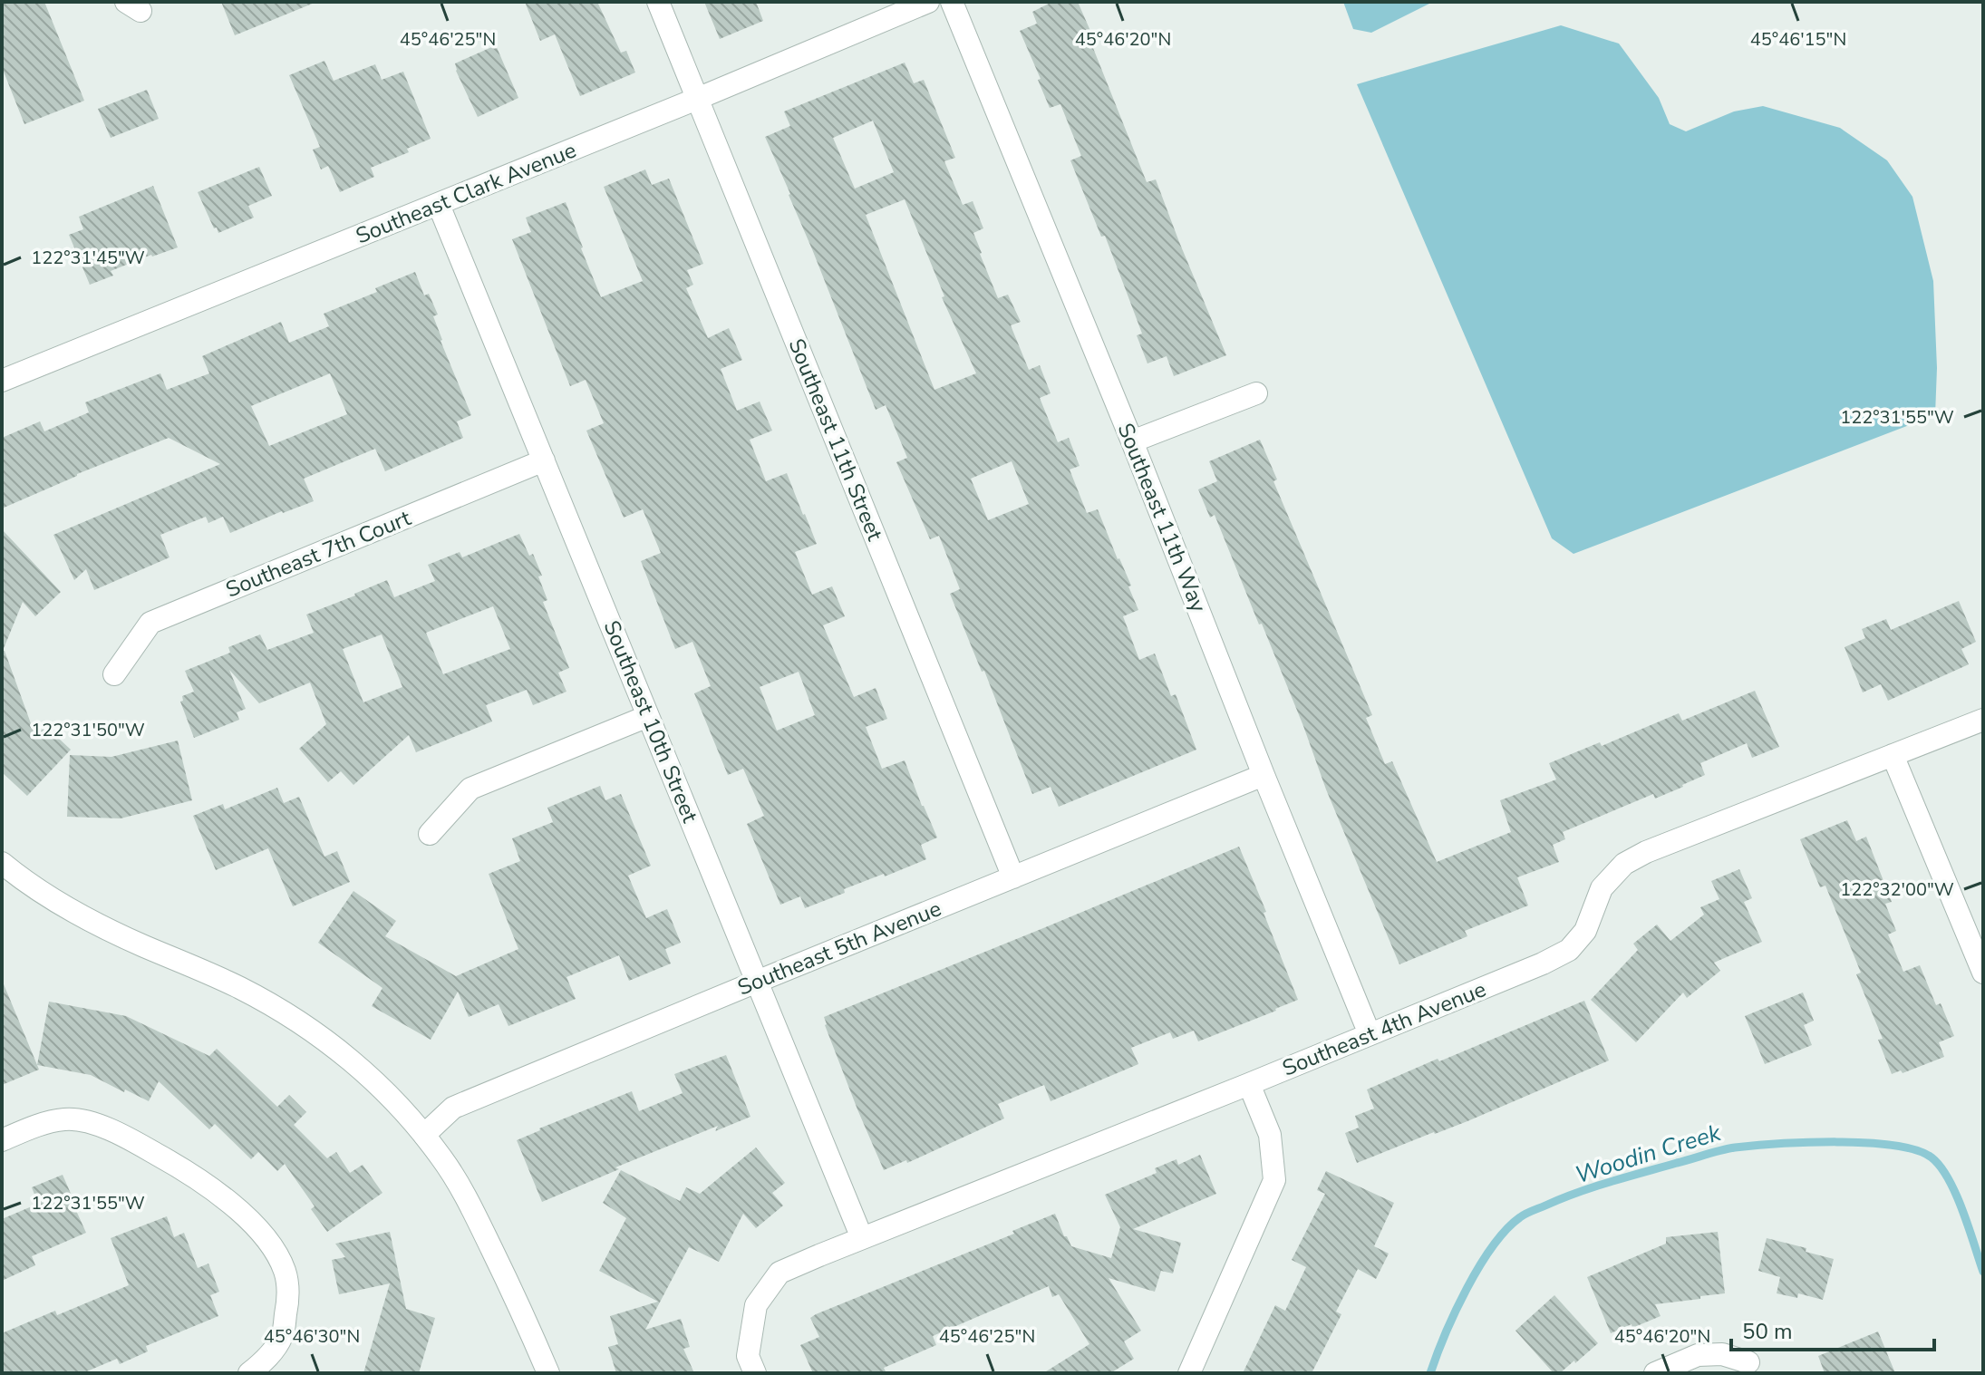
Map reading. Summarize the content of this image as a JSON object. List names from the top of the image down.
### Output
{
  "streets": {
    "street": [
      "Southeast Clark Avenue",
      "Southeast 11th Street",
      "Southeast 11th Way",
      "Southeast 7th Court",
      "Southeast 10th Street",
      "Southeast 5th Avenue",
      "Southeast 4th Avenue"
    ]
  },
  "crossings": [
    ["Southeast Clark Avenue", "Southeast 11th Street"],
    ["Southeast Clark Avenue", "Southeast 10th Street"],
    ["Southeast 11th Street", "Southeast 5th Avenue"],
    ["Southeast 11th Way", "Southeast 5th Avenue"],
    ["Southeast 11th Way", "Southeast 4th Avenue"],
    ["Southeast 7th Court", "Southeast 10th Street"],
    ["Southeast 10th Street", "Southeast 5th Avenue"],
    ["Southeast 10th Street", "Southeast 4th Avenue"]
  ],
  "water": ["Woodin Creek"],
  "scale_bar": "50 m",
  "coordinates": [
    "45°46'15\"N",
    "45°46'25\"N",
    "45°46'20\"N",
    "122°31'45\"W",
    "122°31'55\"W",
    "122°31'50\"W",
    "122°32'00\"W",
    "45°46'30\"N"
  ]
}
